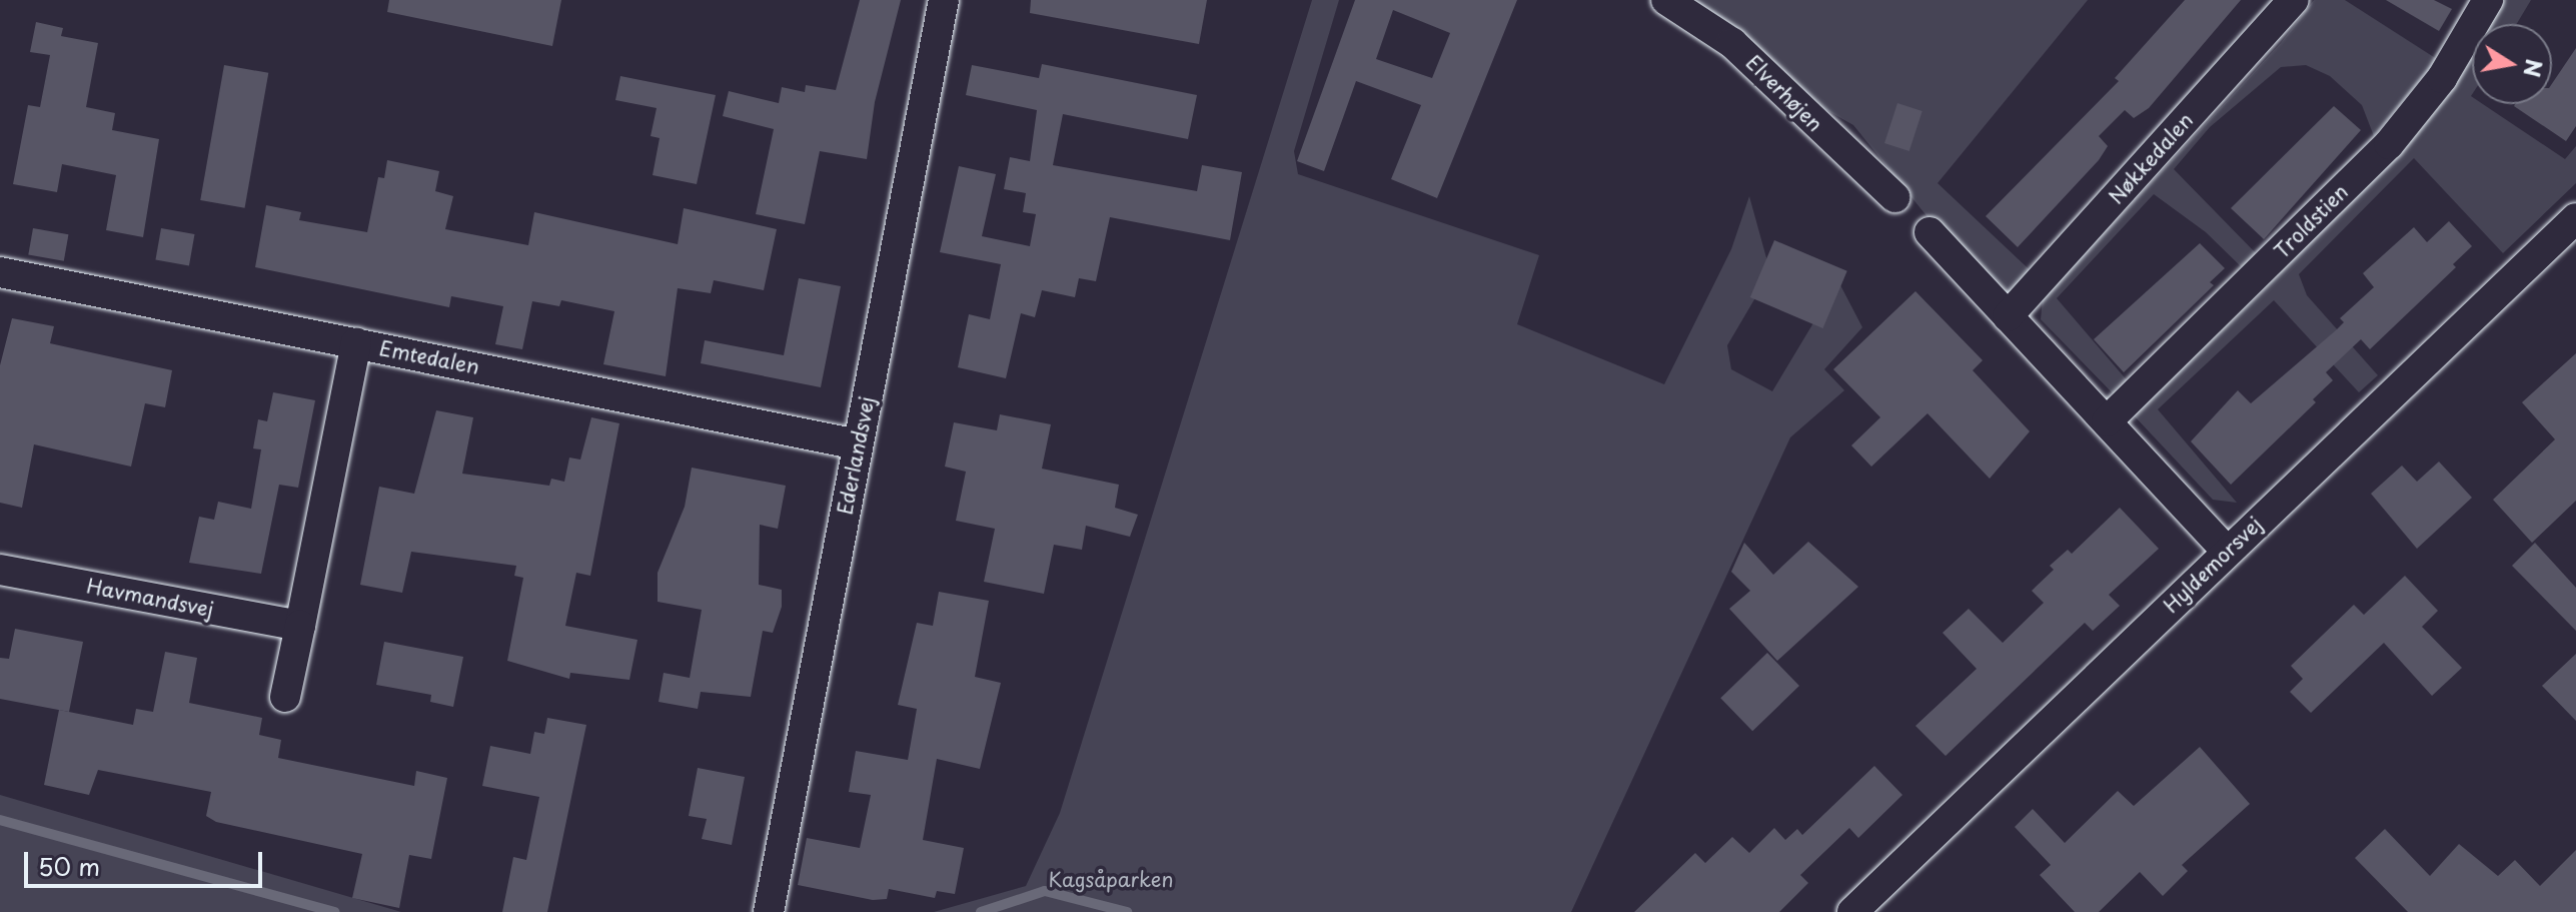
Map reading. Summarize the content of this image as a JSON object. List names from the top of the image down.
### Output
{
  "streets": {
    "street": [
      "Elverhøjen",
      "Nøkkedalen",
      "Troldstien",
      "Emtedalen",
      "Ederlandsvej",
      "Hyldemorsvej",
      "Havmandsvej"
    ]
  },
  "crossings": [
    ["Emtedalen", "Ederlandsvej"]
  ],
  "parks": ["Kagsåparken"],
  "scale_bar": "50 m",
  "north": "right"
}
